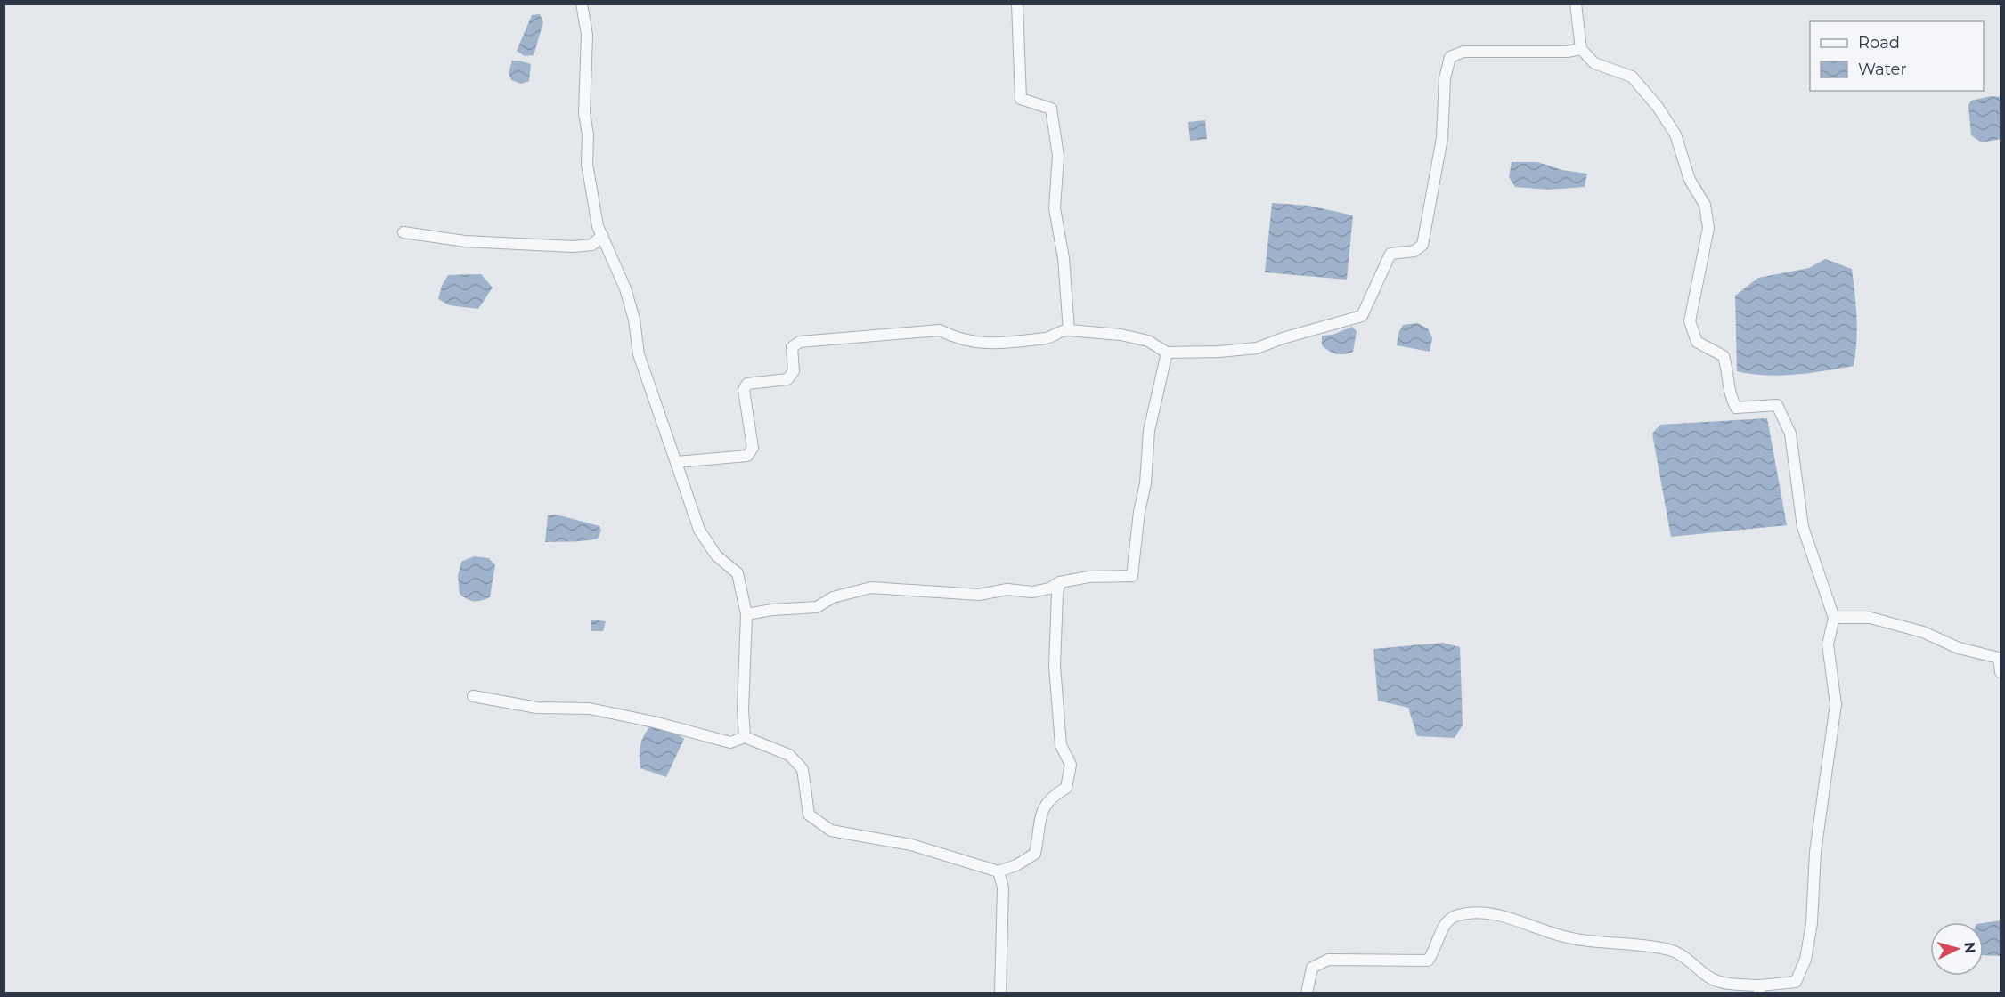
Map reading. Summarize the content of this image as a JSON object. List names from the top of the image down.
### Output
{
  "legend": ["Road", "Water"],
  "north": "right"
}
